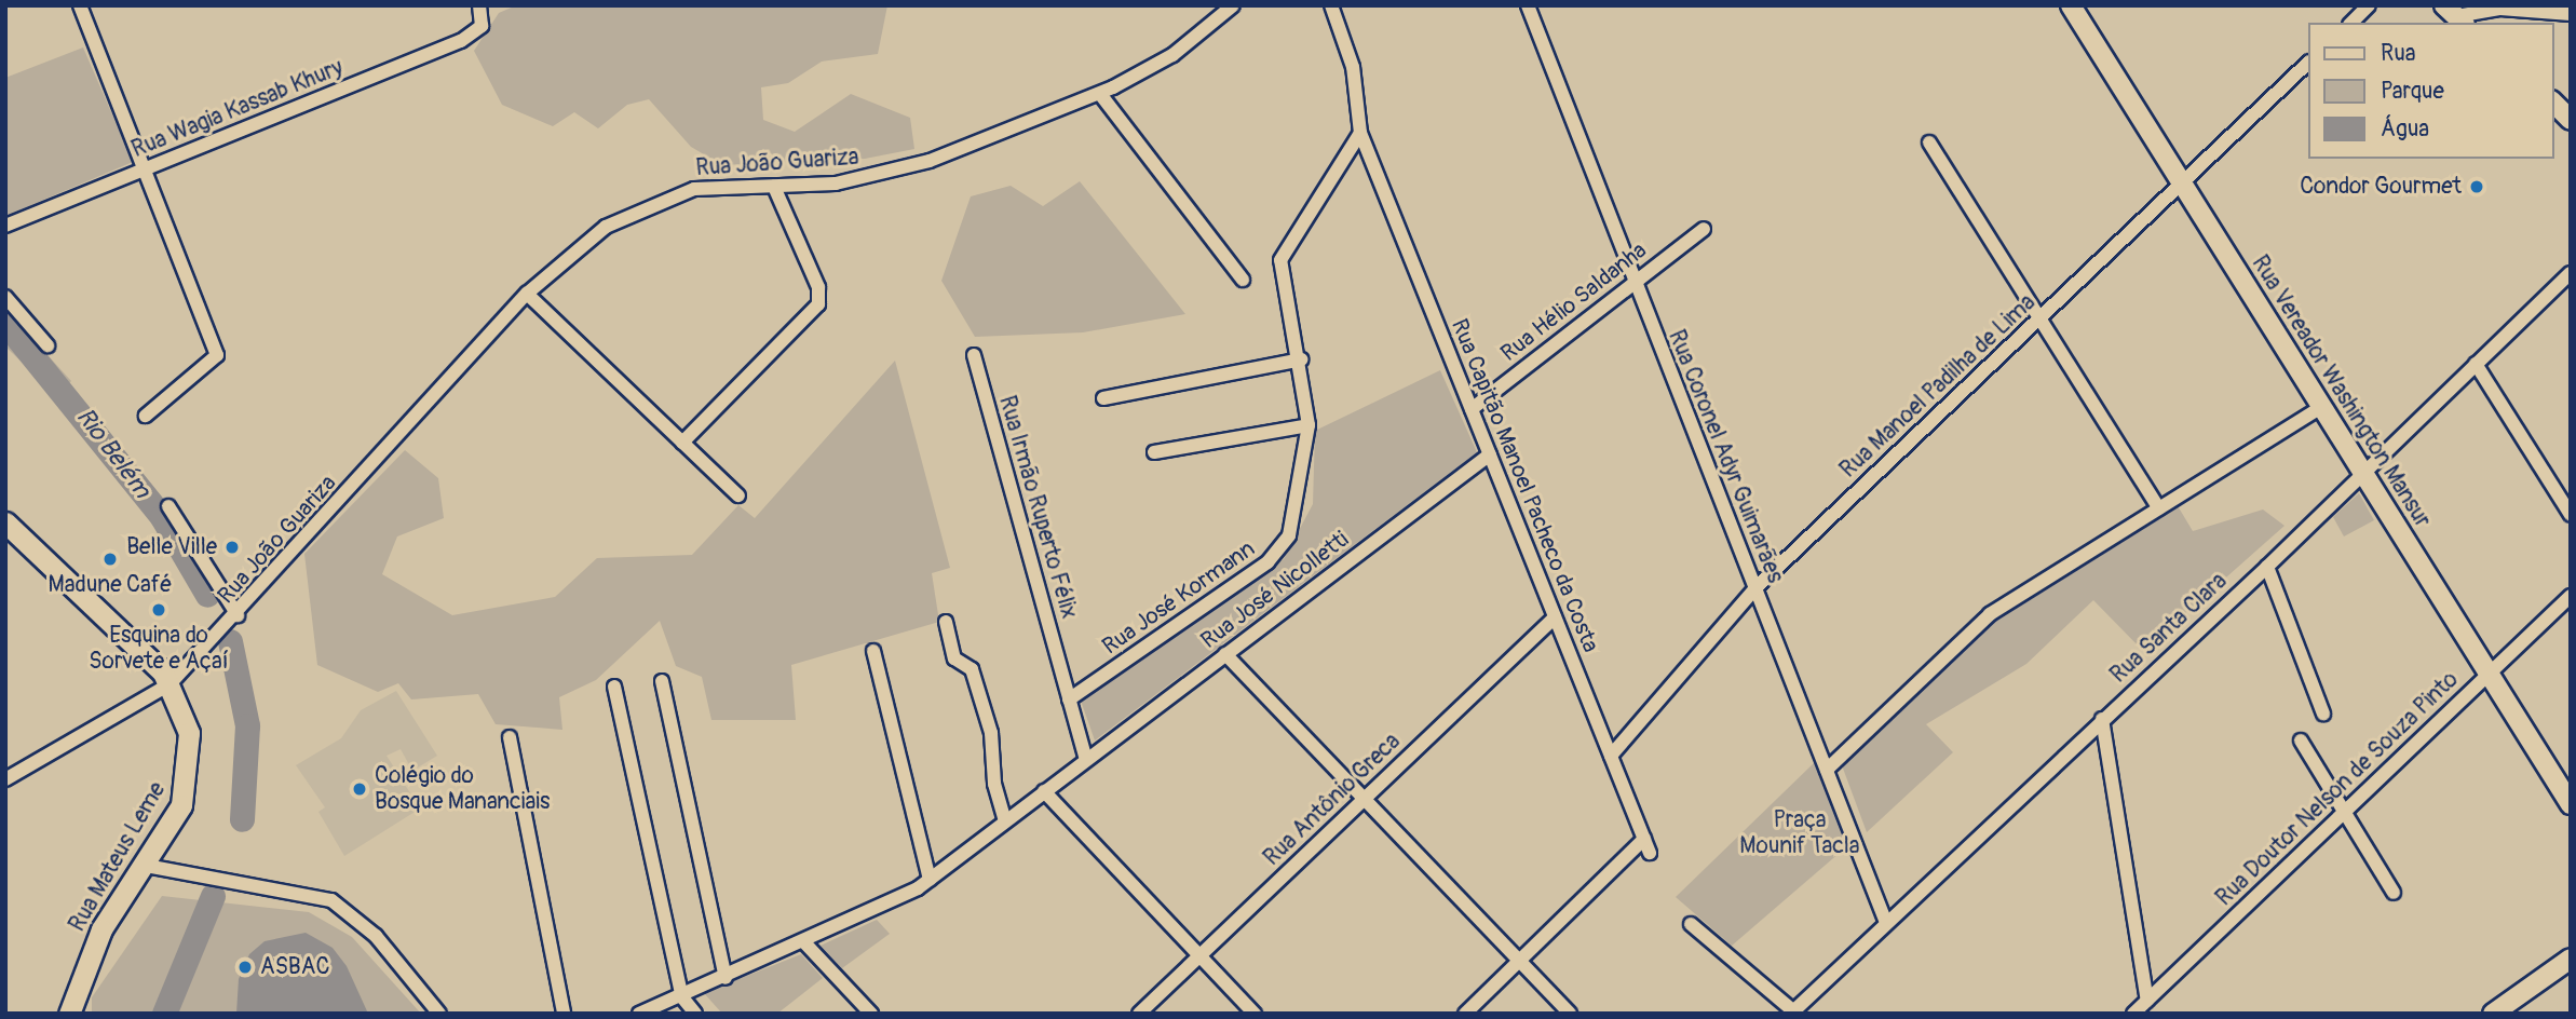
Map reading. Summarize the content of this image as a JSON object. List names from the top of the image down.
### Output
{
  "streets": {
    "main road": ["Rua Vereador Washington Mansur", "Rua Mateus Leme"],
    "street": [
      "Rua Wagia Kassab Khury",
      "Rua João Guariza",
      "Rua Hélio Saldanha",
      "Rua Manoel Padilha de Lima",
      "Rua Coronel Adyr Guimarães",
      "Rua Capitão Manoel Pacheco da Costa",
      "Rua Irmão Ruperto Félix",
      "Rua José Nicolletti",
      "Rua José Kormann",
      "Rua Santa Clara",
      "Rua Doutor Nelson de Souza Pinto",
      "Rua Antônio Greca"
    ]
  },
  "crossings": [
    ["Rua João Guariza", "Rua Mateus Leme"],
    ["Rua Hélio Saldanha", "Rua Coronel Adyr Guimarães"],
    ["Rua Hélio Saldanha", "Rua Capitão Manoel Pacheco da Costa"],
    ["Rua Manoel Padilha de Lima", "Rua Vereador Washington Mansur"],
    ["Rua Manoel Padilha de Lima", "Rua Coronel Adyr Guimarães"],
    ["Rua Manoel Padilha de Lima", "Rua Capitão Manoel Pacheco da Costa"],
    ["Rua Vereador Washington Mansur", "Rua Santa Clara"],
    ["Rua Vereador Washington Mansur", "Rua Doutor Nelson de Souza Pinto"],
    ["Rua Coronel Adyr Guimarães", "Rua Santa Clara"],
    ["Rua Capitão Manoel Pacheco da Costa", "Rua José Nicolletti"],
    ["Rua Capitão Manoel Pacheco da Costa", "Rua José Kormann"],
    ["Rua Capitão Manoel Pacheco da Costa", "Rua Antônio Greca"],
    ["Rua Irmão Ruperto Félix", "Rua José Nicolletti"],
    ["Rua Irmão Ruperto Félix", "Rua José Kormann"]
  ],
  "water": ["Rio Belém"],
  "parks": ["Praça Mounif Tacla"],
  "places": [
    "Condor Gourmet",
    "Belle Ville",
    "Madune Café",
    "Esquina do Sorvete e Açaí",
    "Colégio do Bosque Mananciais",
    "ASBAC"
  ],
  "legend": ["Rua", "Parque", "Água"]
}
